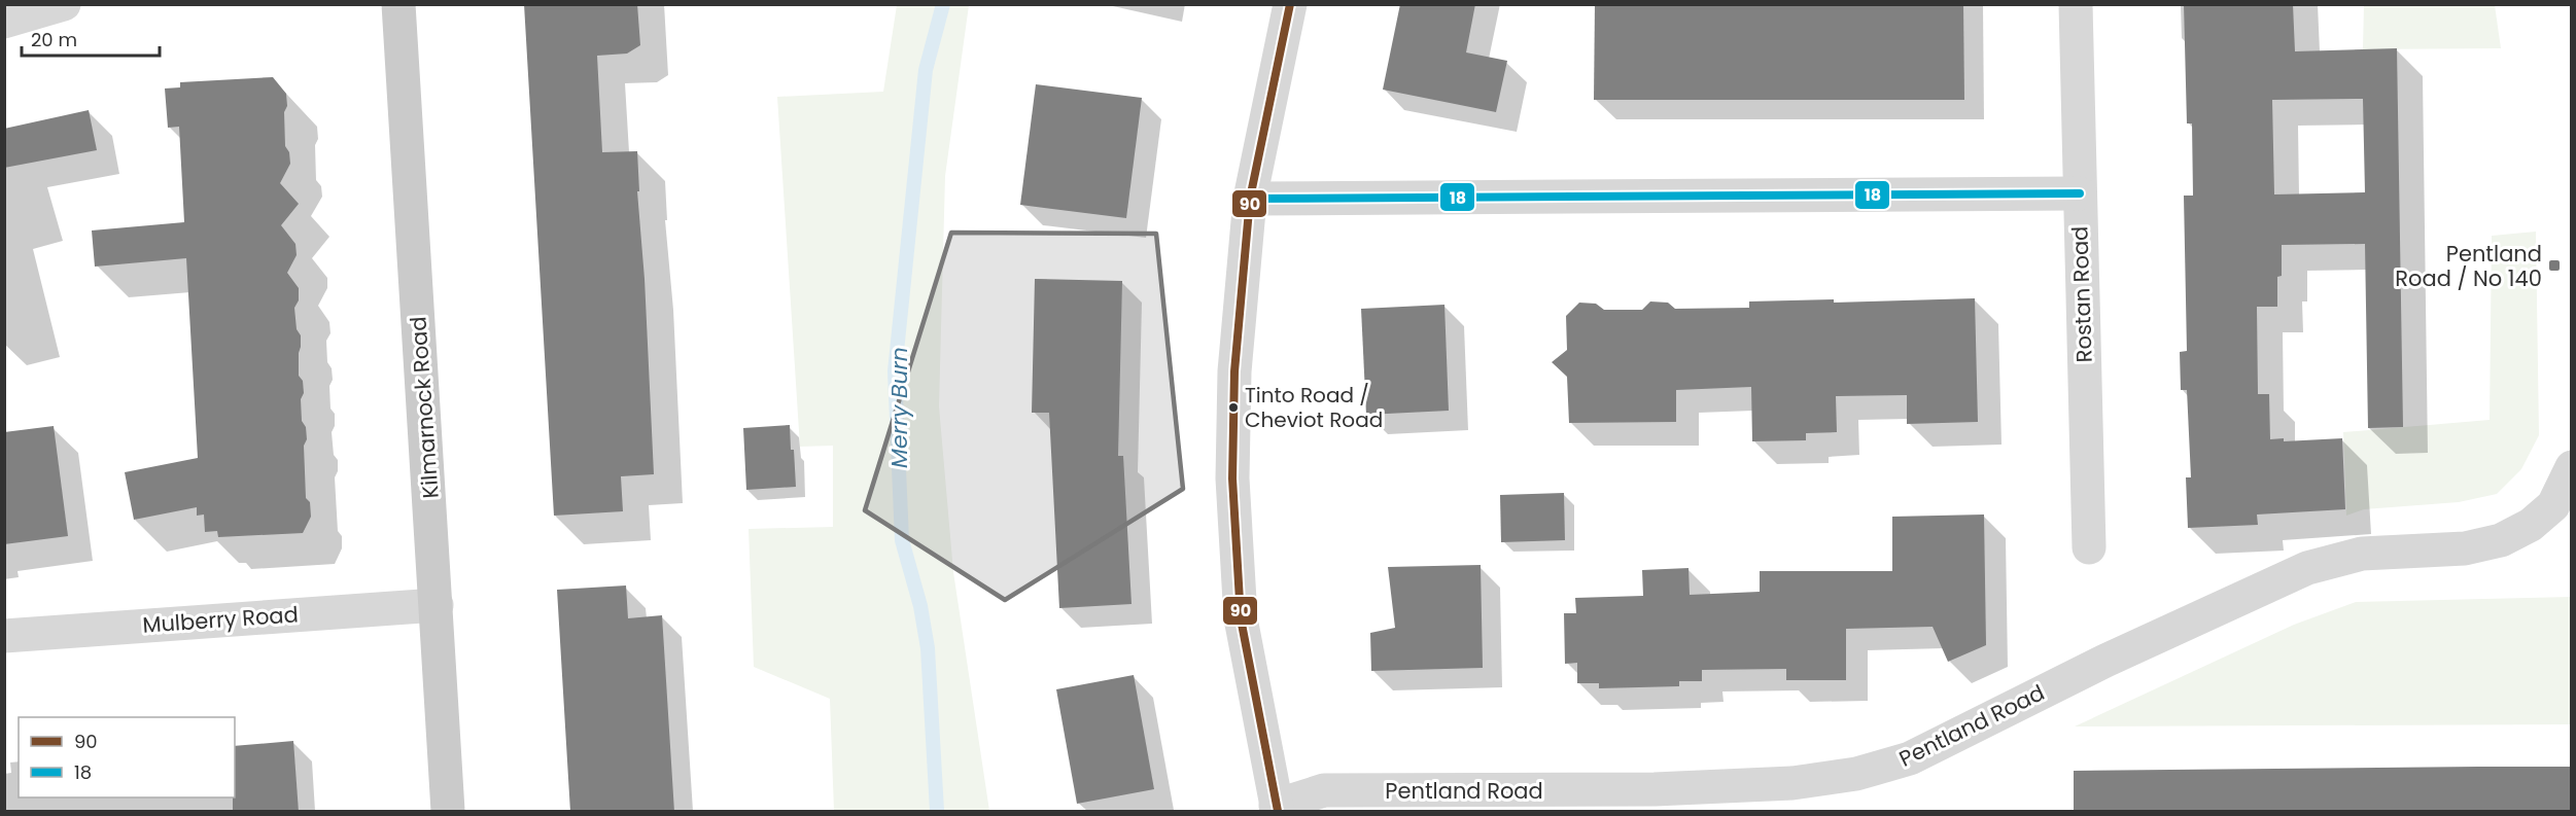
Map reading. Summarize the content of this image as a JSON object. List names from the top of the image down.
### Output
{
  "streets": {
    "main road": ["Kilmarnock Road"],
    "street": ["Rostan Road", "Mulberry Road", "Pentland Road"]
  },
  "crossings": [
    ["Kilmarnock Road", "Mulberry Road"]
  ],
  "water": ["Merry Burn"],
  "places": {
    "transit": ["Pentland Road / No 140"],
    "other": ["Tinto Road / Cheviot Road"]
  },
  "lines": ["transit line 90", "transit line 18"],
  "legend": ["90", "18"],
  "scale_bar": "20 m"
}
